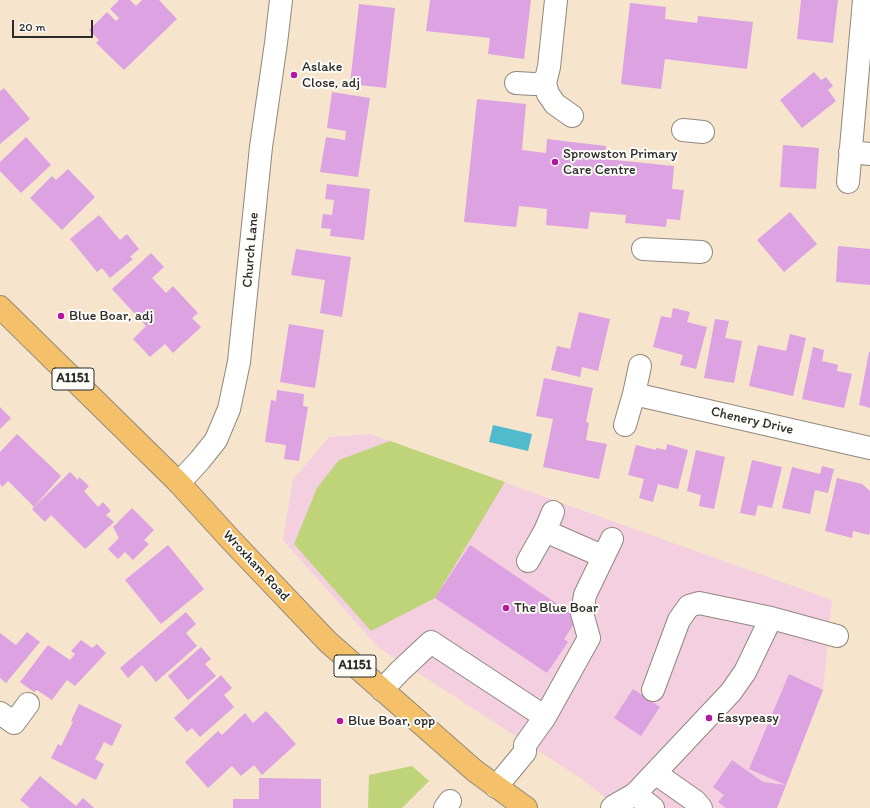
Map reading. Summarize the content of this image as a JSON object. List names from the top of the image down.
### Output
{
  "streets": {
    "main road": ["A1151", "Wroxham Road"],
    "street": ["Church Lane", "Chenery Drive"]
  },
  "crossings": [
    ["Church Lane", "Wroxham Road"]
  ],
  "places": [
    "Aslake Close, adj",
    "Sprowston Primary Care Centre",
    "Blue Boar, adj",
    "The Blue Boar",
    "Easypeasy",
    "Blue Boar, opp"
  ],
  "scale_bar": "20 m"
}
